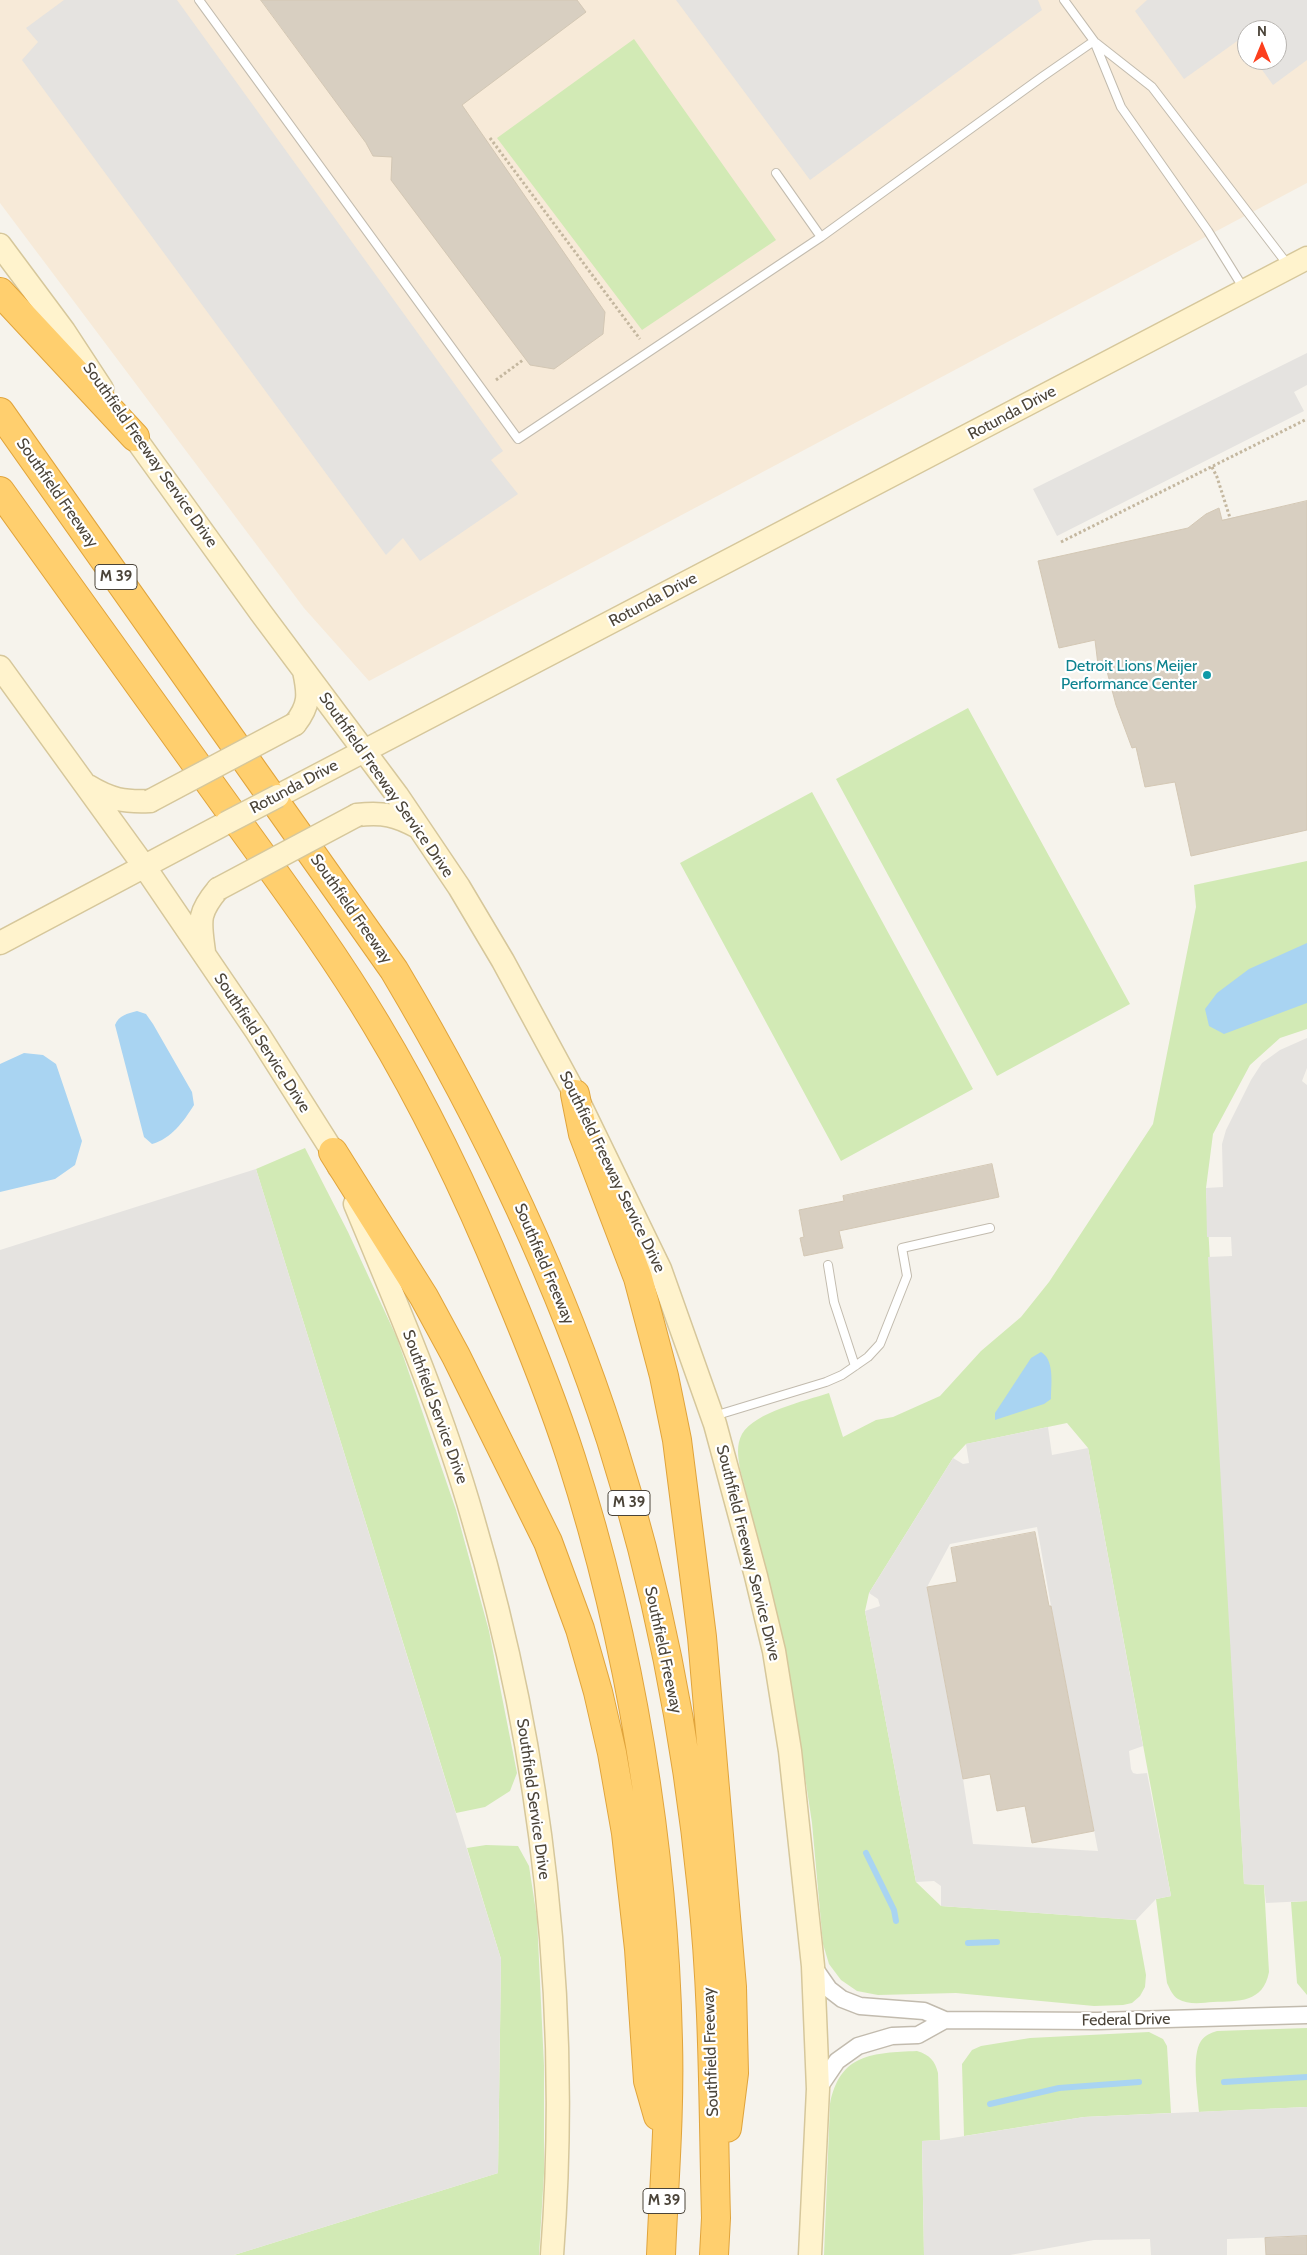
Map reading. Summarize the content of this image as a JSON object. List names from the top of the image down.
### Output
{
  "streets": {
    "highway": ["Southfield Freeway", "M 39"],
    "main road": ["Rotunda Drive", "Southfield Freeway Service Drive", "Southfield Service Drive"],
    "street": ["Federal Drive"]
  },
  "crossings": [
    ["Rotunda Drive", "Southfield Freeway Service Drive"],
    ["Rotunda Drive", "Southfield Service Drive"],
    ["Southfield Freeway Service Drive", "Federal Drive"]
  ],
  "places": ["Detroit Lions Meijer Performance Center"],
  "north": "top"
}
